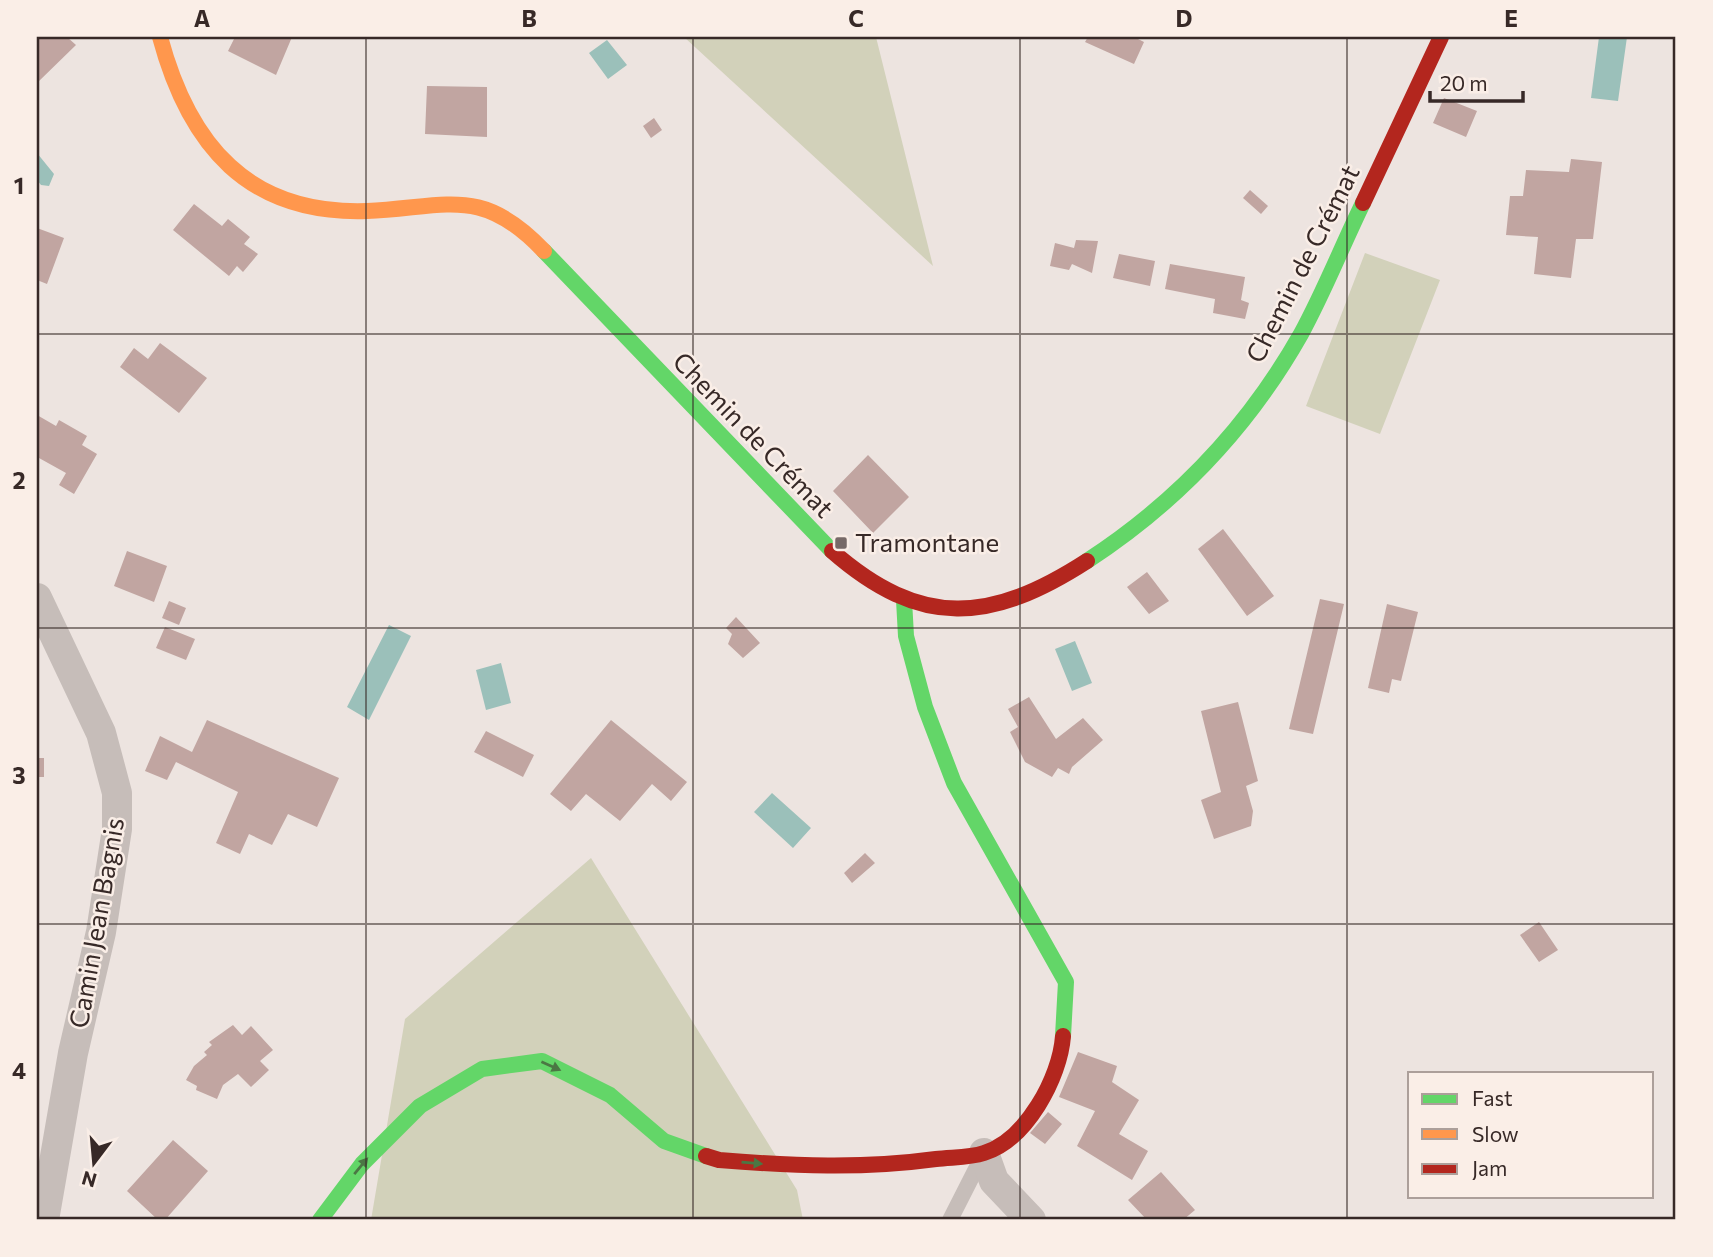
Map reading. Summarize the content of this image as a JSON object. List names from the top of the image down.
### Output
{
  "streets": {
    "street": ["Chemin de Crémat", "Camin Jean Bagnis"]
  },
  "places": {
    "transit": ["Tramontane"]
  },
  "legend": ["Fast", "Slow", "Jam"],
  "scale_bar": "20 m",
  "north": "bottom",
  "grid": {
    "columns": [
      "A",
      "B",
      "C",
      "D",
      "E"
    ],
    "rows": [
      "1",
      "2",
      "3",
      "4"
    ]
  }
}
